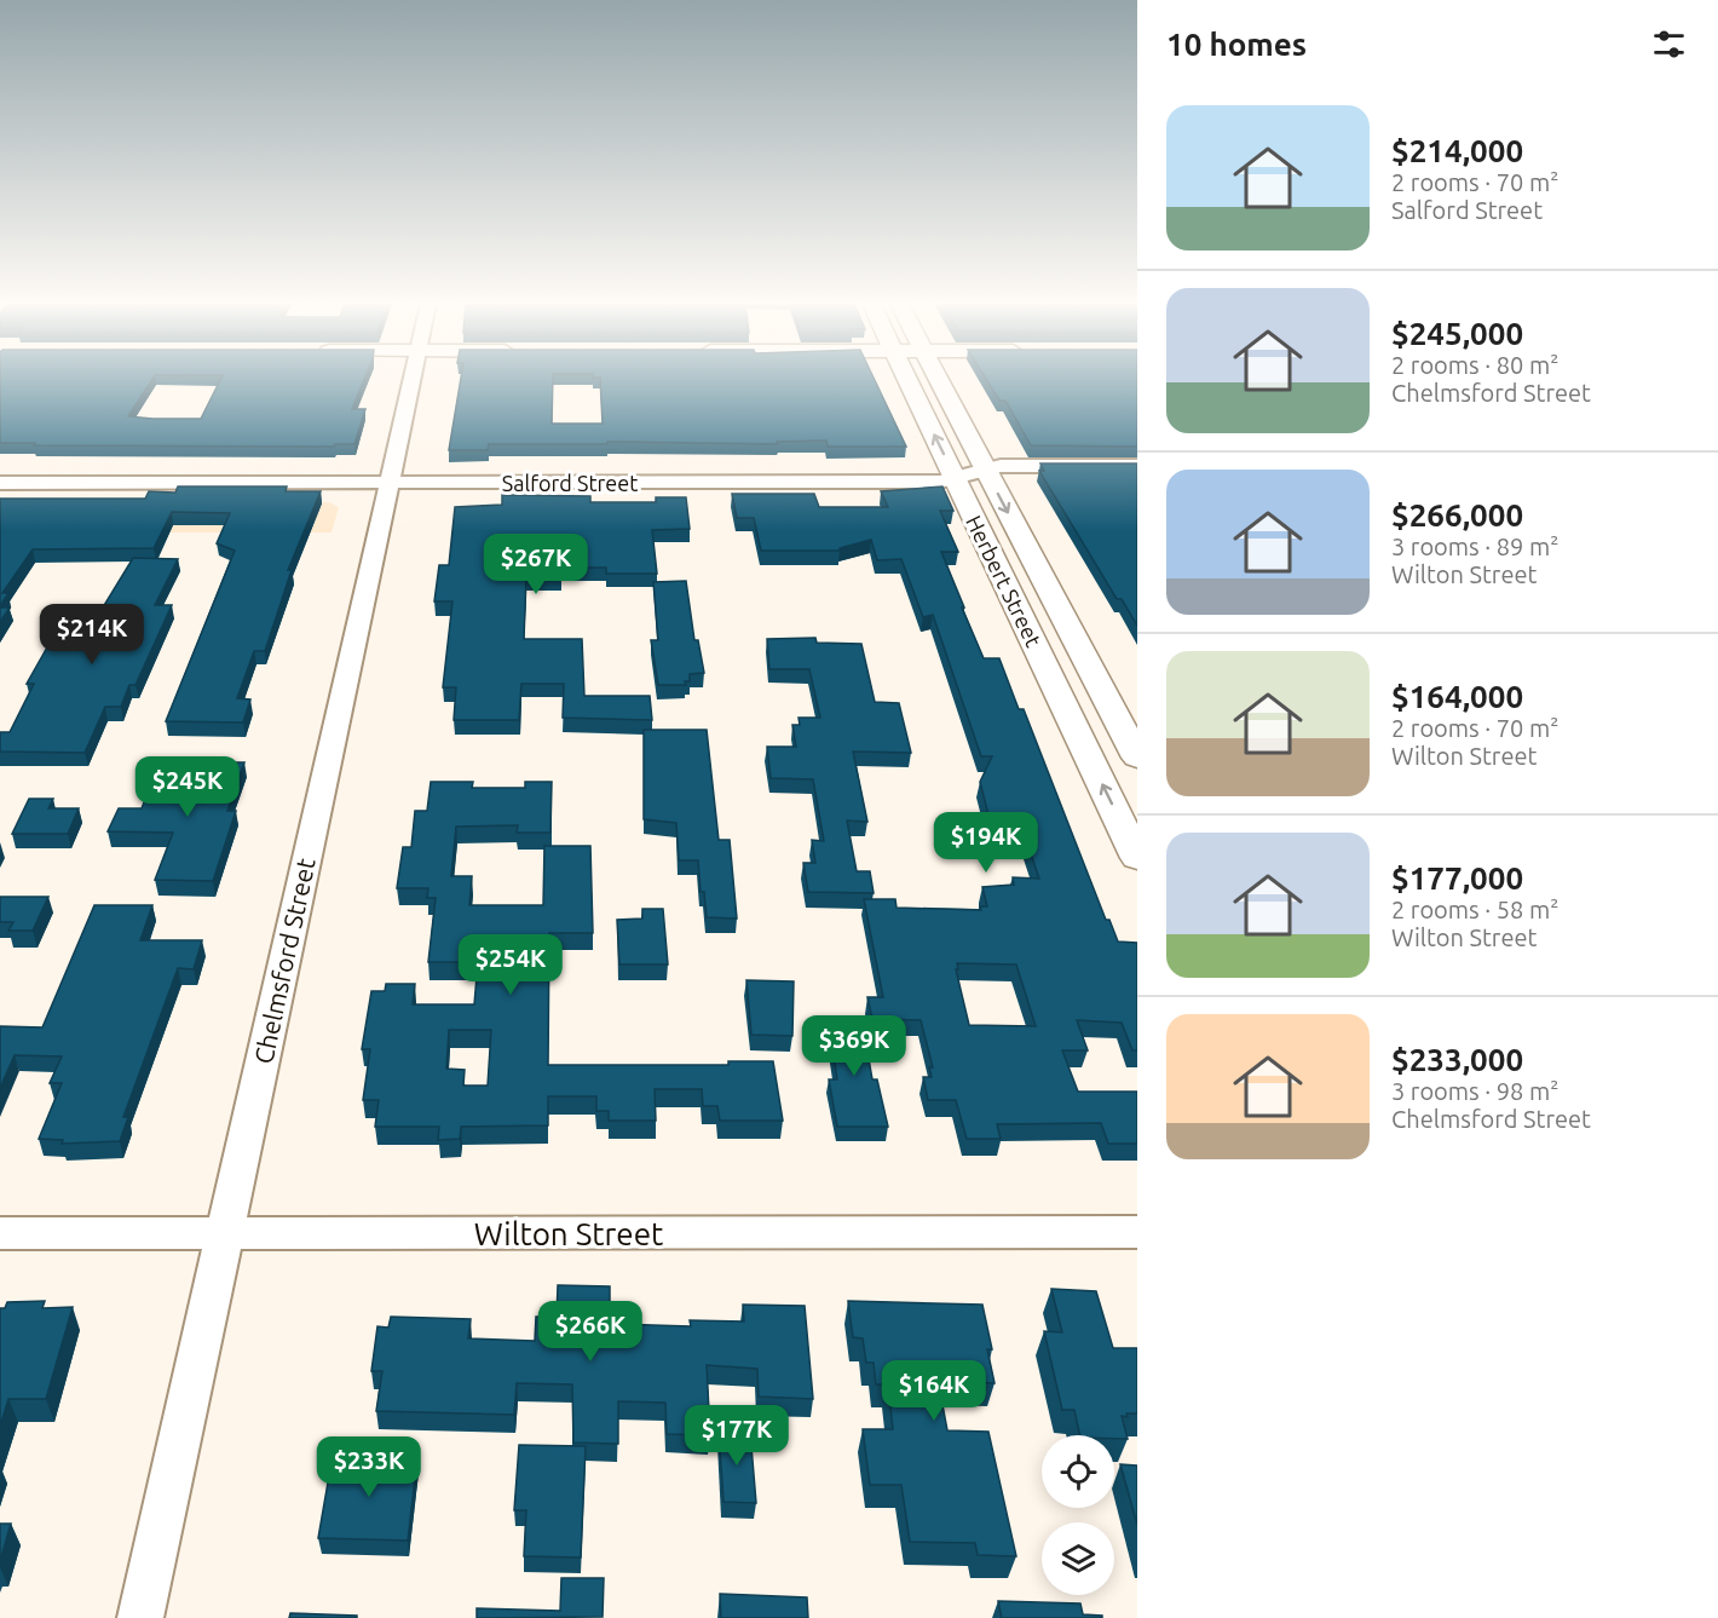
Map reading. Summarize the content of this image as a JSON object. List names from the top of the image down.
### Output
{
  "streets": {
    "street": [
      "Salford Street",
      "Herbert Street",
      "Chelmsford Street",
      "Wilton Street"
    ]
  },
  "crossings": [
    ["Salford Street", "Herbert Street"],
    ["Salford Street", "Chelmsford Street"],
    ["Chelmsford Street", "Wilton Street"]
  ],
  "page": {
    "heading": "10 homes",
    "list": [
      {
        "name": "$214,000",
        "note": "2 rooms · 70 m² · Salford Street"
      },
      {
        "name": "$245,000",
        "note": "2 rooms · 80 m² · Chelmsford Street"
      },
      {
        "name": "$266,000",
        "note": "3 rooms · 89 m² · Wilton Street"
      },
      {
        "name": "$164,000",
        "note": "2 rooms · 70 m² · Wilton Street"
      },
      {
        "name": "$177,000",
        "note": "2 rooms · 58 m² · Wilton Street"
      },
      {
        "name": "$233,000",
        "note": "3 rooms · 98 m² · Chelmsford Street"
      }
    ],
    "price": [
      "$267K",
      "$214K",
      "$245K",
      "$194K",
      "$254K",
      "$369K",
      "$266K",
      "$164K",
      "$177K",
      "$233K"
    ]
  }
}
